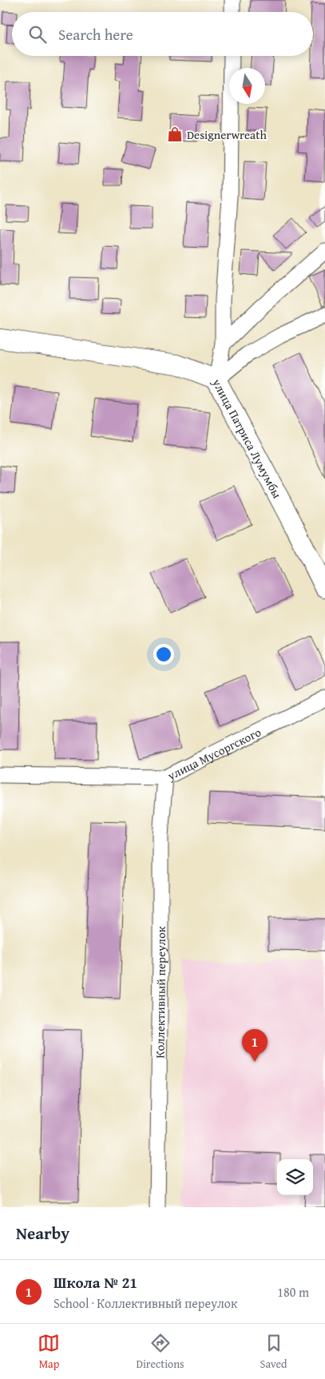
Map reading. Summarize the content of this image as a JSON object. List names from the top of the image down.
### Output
{
  "streets": {
    "street": ["улица Патриса Лумумбы", "улица Мусоргского", "Коллективный переулок"]
  },
  "crossings": [
    ["улица Мусоргского", "Коллективный переулок"]
  ],
  "places": {
    "shop": ["Designerwreath"]
  },
  "north": "bottom",
  "page": {
    "search": "Search here",
    "pins": "1",
    "heading": "Nearby",
    "list": [
      {
        "mark": "1",
        "name": "Школа № 21",
        "note": "School · Коллективный переулок",
        "value": "180 m"
      }
    ],
    "nav": ["Map", "Directions", "Saved"]
  }
}
